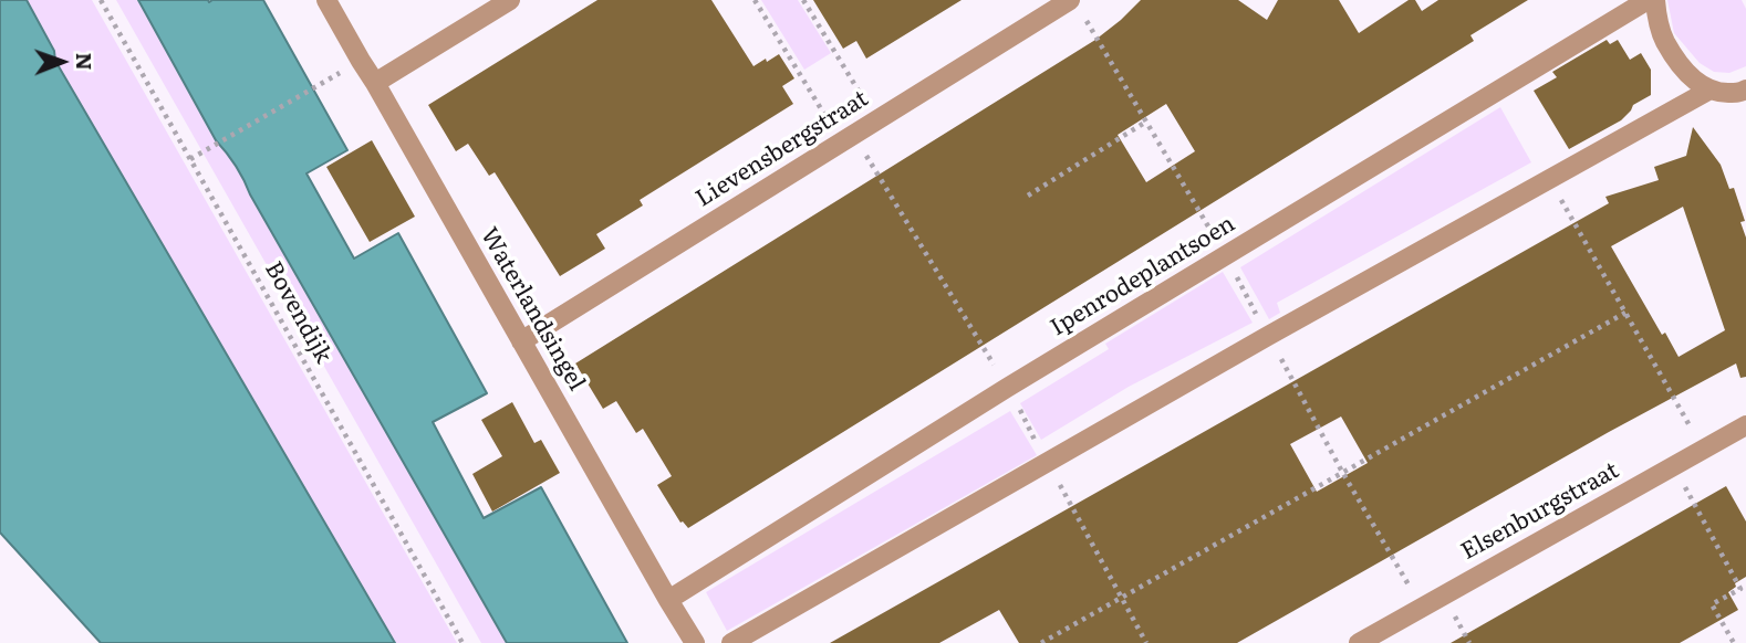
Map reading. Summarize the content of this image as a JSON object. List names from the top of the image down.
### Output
{
  "streets": {
    "street": [
      "Lievensbergstraat",
      "Ipenrodeplantsoen",
      "Waterlandsingel",
      "Elsenburgstraat"
    ],
    "path": ["Bovendijk"]
  },
  "crossings": [
    ["Lievensbergstraat", "Waterlandsingel"],
    ["Ipenrodeplantsoen", "Waterlandsingel"]
  ],
  "north": "right"
}
